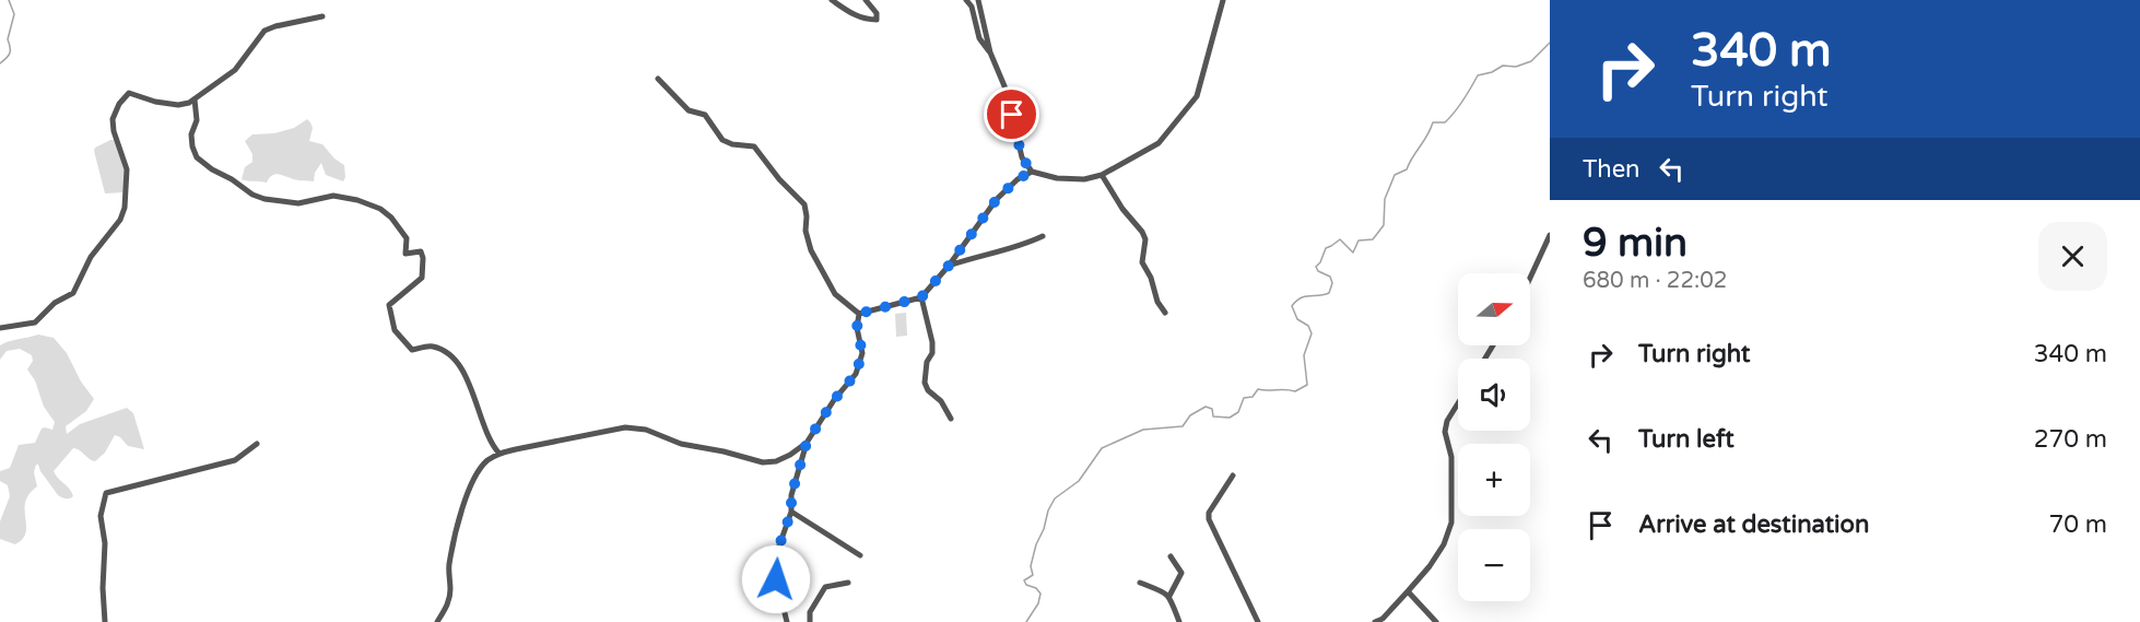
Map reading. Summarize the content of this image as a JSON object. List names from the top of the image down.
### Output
{
  "north": "right",
  "page": {
    "turn": ["340 m", "Turn right"],
    "then": "Then",
    "heading": ["9 min", "680 m · 22:02"],
    "map_buttons": ["+", "−"],
    "list": [
      {
        "name": "Turn right",
        "value": "340 m"
      },
      {
        "name": "Turn left",
        "value": "270 m"
      },
      {
        "name": "Arrive at destination",
        "value": "70 m"
      }
    ]
  }
}
